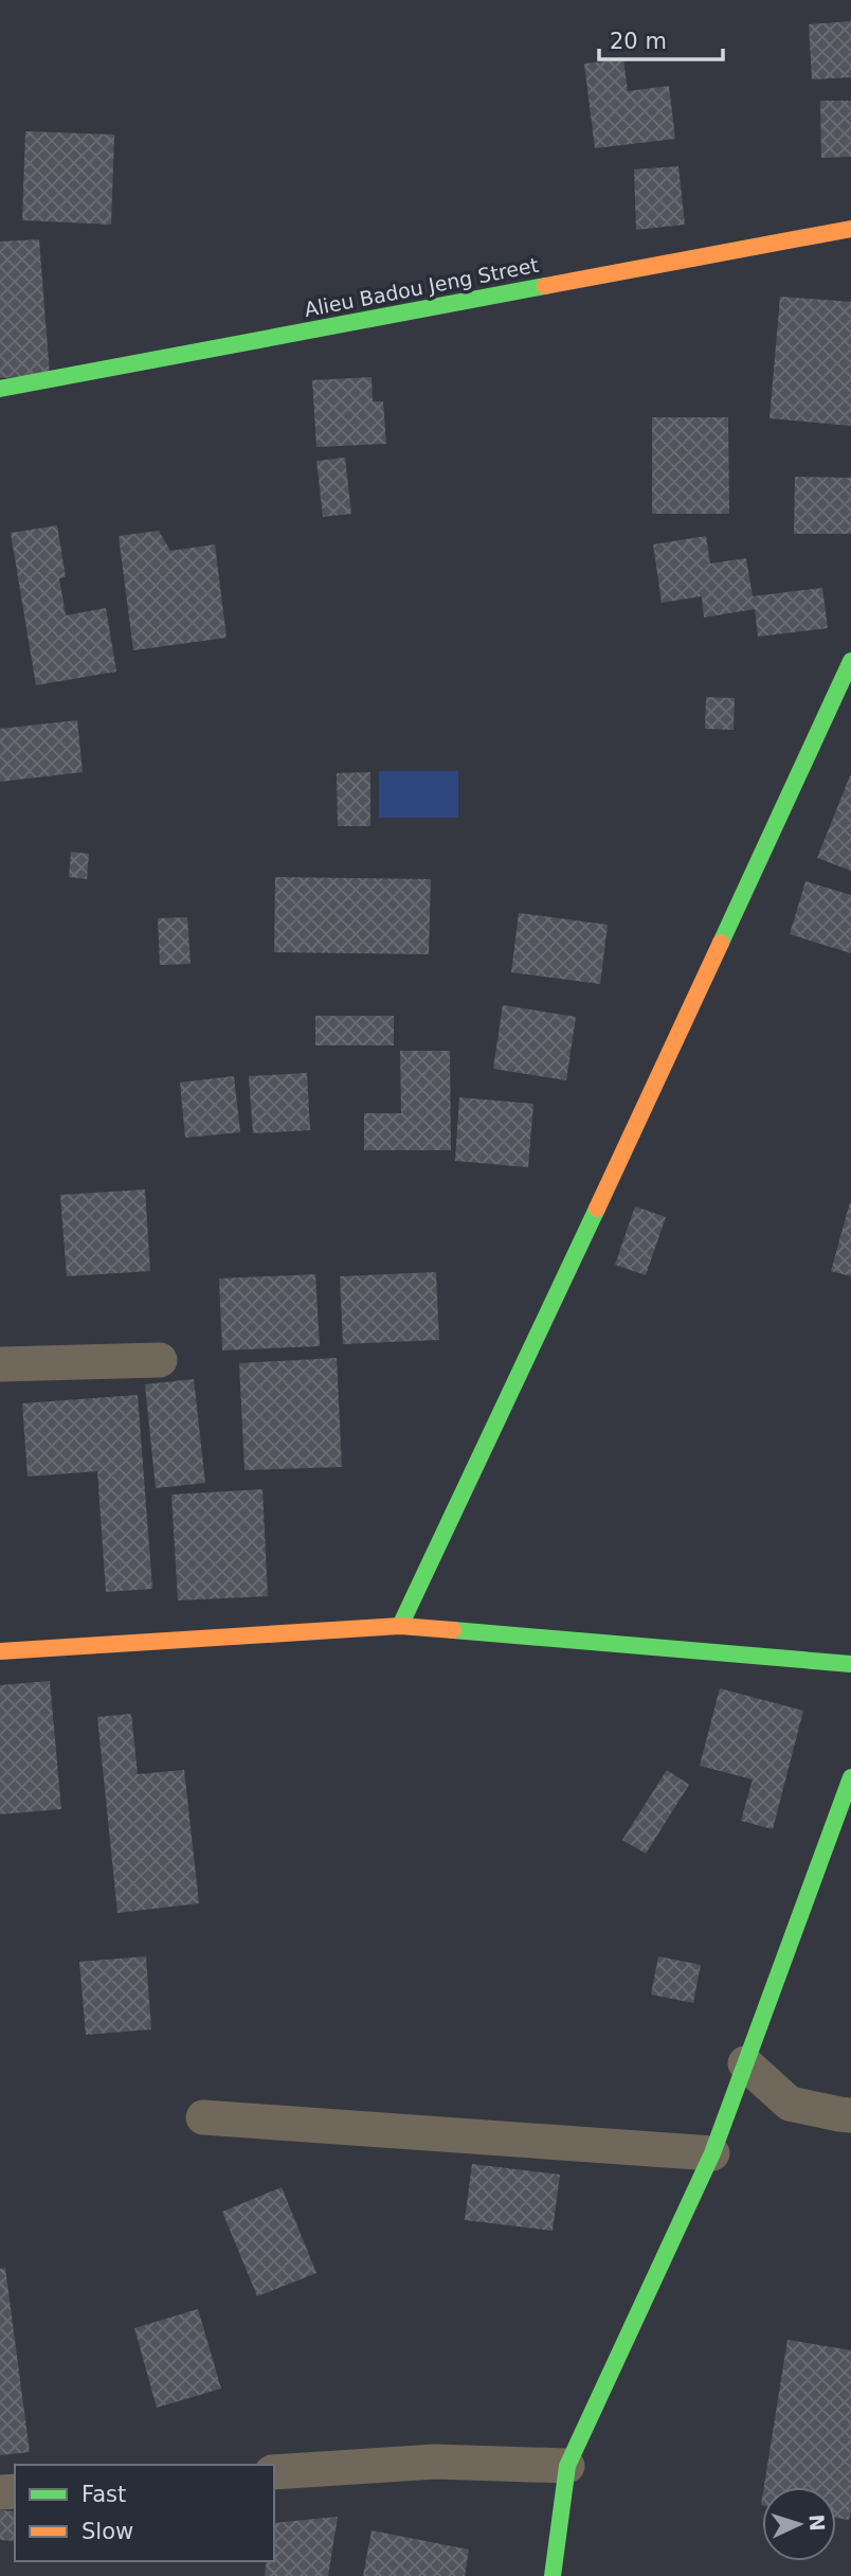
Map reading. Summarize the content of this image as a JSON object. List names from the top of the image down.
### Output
{
  "streets": {
    "street": ["Alieu Badou Jeng Street"]
  },
  "legend": ["Fast", "Slow"],
  "scale_bar": "20 m",
  "north": "right"
}
